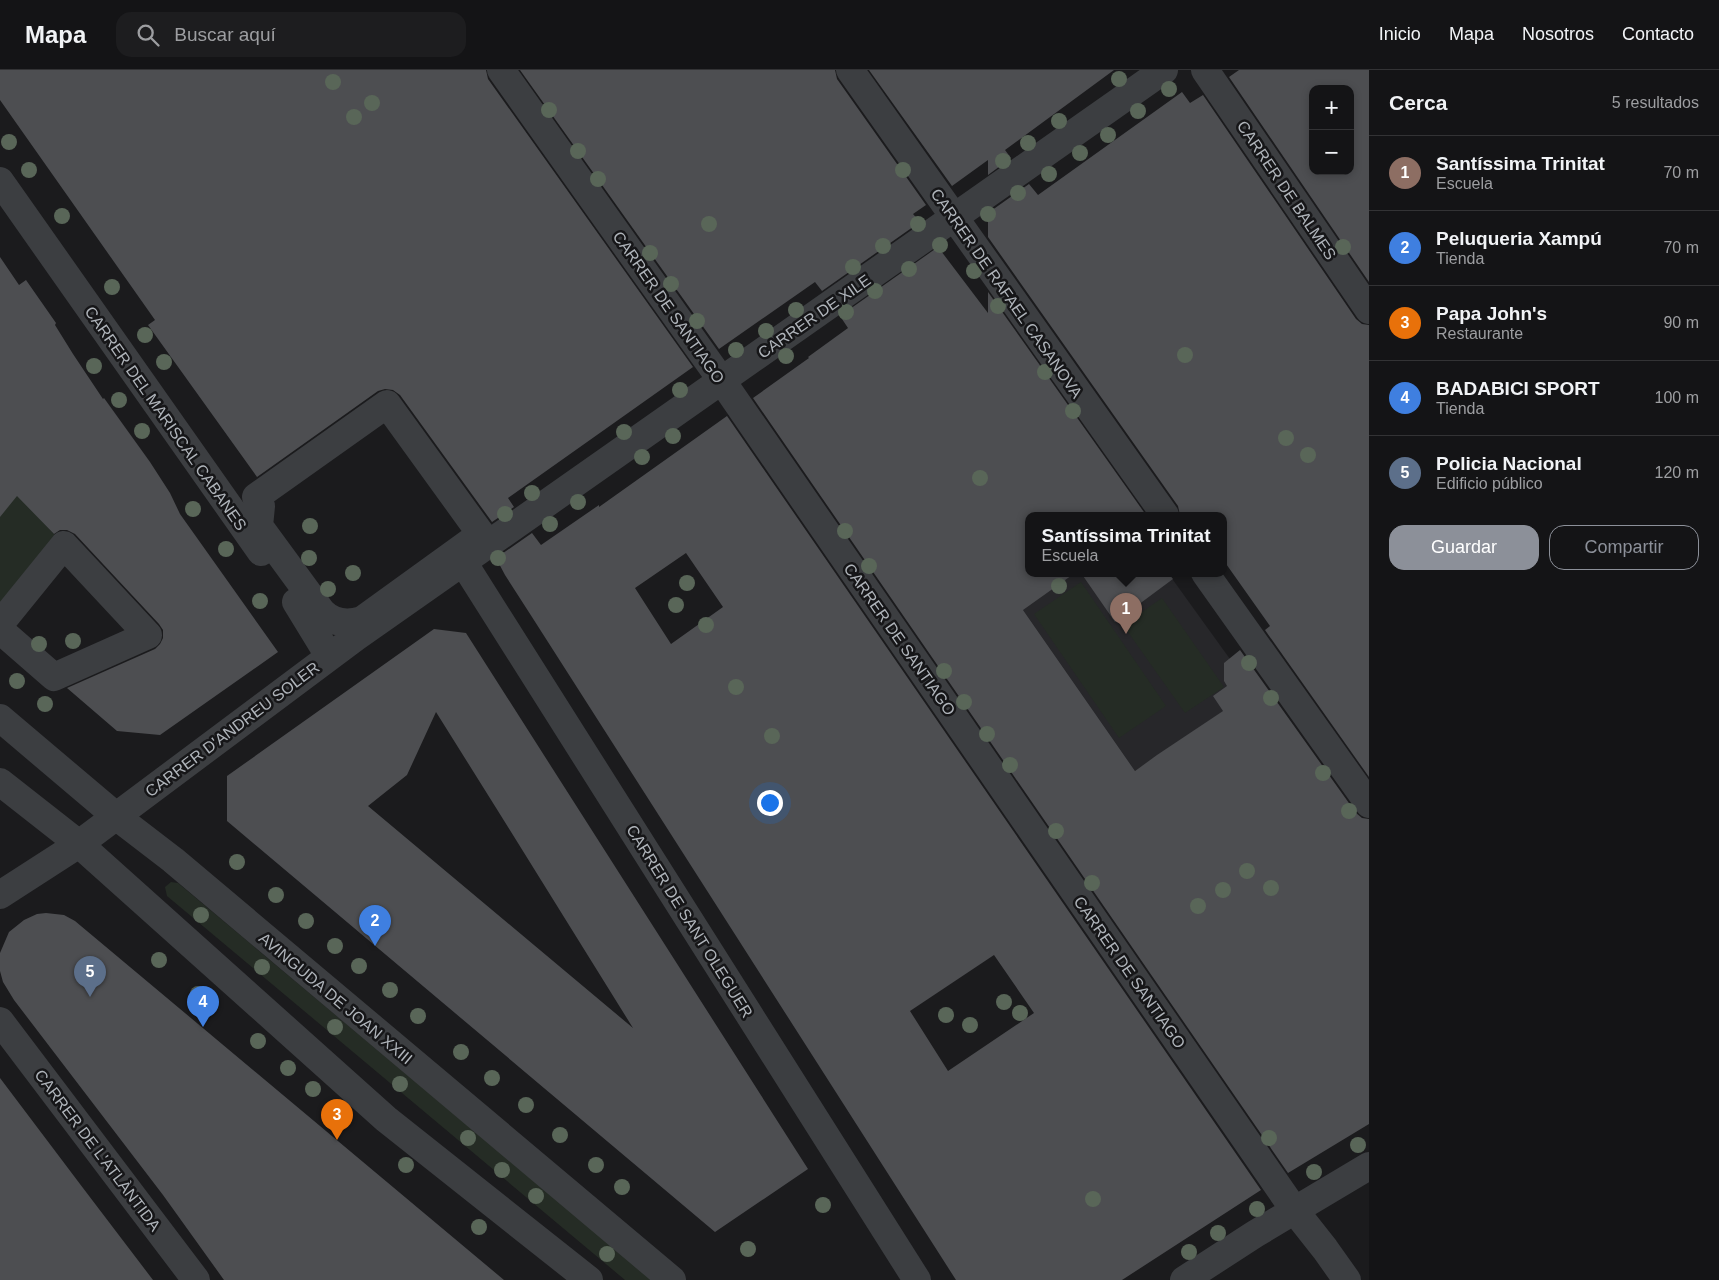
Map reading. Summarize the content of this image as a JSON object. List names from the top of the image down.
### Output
{
  "streets": {
    "street": [
      "CARRER DE BALMES",
      "CARRER DE RAFAEL CASANOVA",
      "CARRER DE SANTIAGO",
      "CARRER DE XILE",
      "CARRER DEL MARISCAL CABANES",
      "CARRER D'ANDREU SOLER",
      "CARRER DE SANT OLEGUER",
      "AVINGUDA DE JOAN XXIII",
      "CARRER DE L'ATLÀNTIDA"
    ]
  },
  "crossings": [
    ["CARRER DE RAFAEL CASANOVA", "CARRER DE XILE"],
    ["CARRER DE SANTIAGO", "CARRER DE XILE"],
    ["CARRER DE XILE", "CARRER D'ANDREU SOLER"],
    ["CARRER DE XILE", "CARRER DE SANT OLEGUER"],
    ["CARRER DEL MARISCAL CABANES", "CARRER D'ANDREU SOLER"],
    ["CARRER D'ANDREU SOLER", "CARRER DE SANT OLEGUER"],
    ["CARRER D'ANDREU SOLER", "AVINGUDA DE JOAN XXIII"]
  ],
  "page": {
    "header": "Mapa",
    "search": "Buscar aquí",
    "nav": [
      "Inicio",
      "Mapa",
      "Nosotros",
      "Contacto"
    ],
    "heading": ["Cerca", "5 resultados"],
    "map_buttons": ["+", "−"],
    "list": [
      {
        "mark": "1",
        "name": "Santíssima Trinitat",
        "note": "Escuela",
        "value": "70 m"
      },
      {
        "mark": "2",
        "name": "Peluqueria Xampú",
        "note": "Tienda",
        "value": "70 m"
      },
      {
        "mark": "3",
        "name": "Papa John's",
        "note": "Restaurante",
        "value": "90 m"
      },
      {
        "mark": "4",
        "name": "BADABICI SPORT",
        "note": "Tienda",
        "value": "100 m"
      },
      {
        "mark": "5",
        "name": "Policia Nacional",
        "note": "Edificio público",
        "value": "120 m"
      }
    ],
    "buttons": ["Guardar", "Compartir"],
    "popup": ["Santíssima Trinitat", "Escuela"],
    "pins": [
      "1",
      "2",
      "5",
      "4",
      "3"
    ]
  }
}
